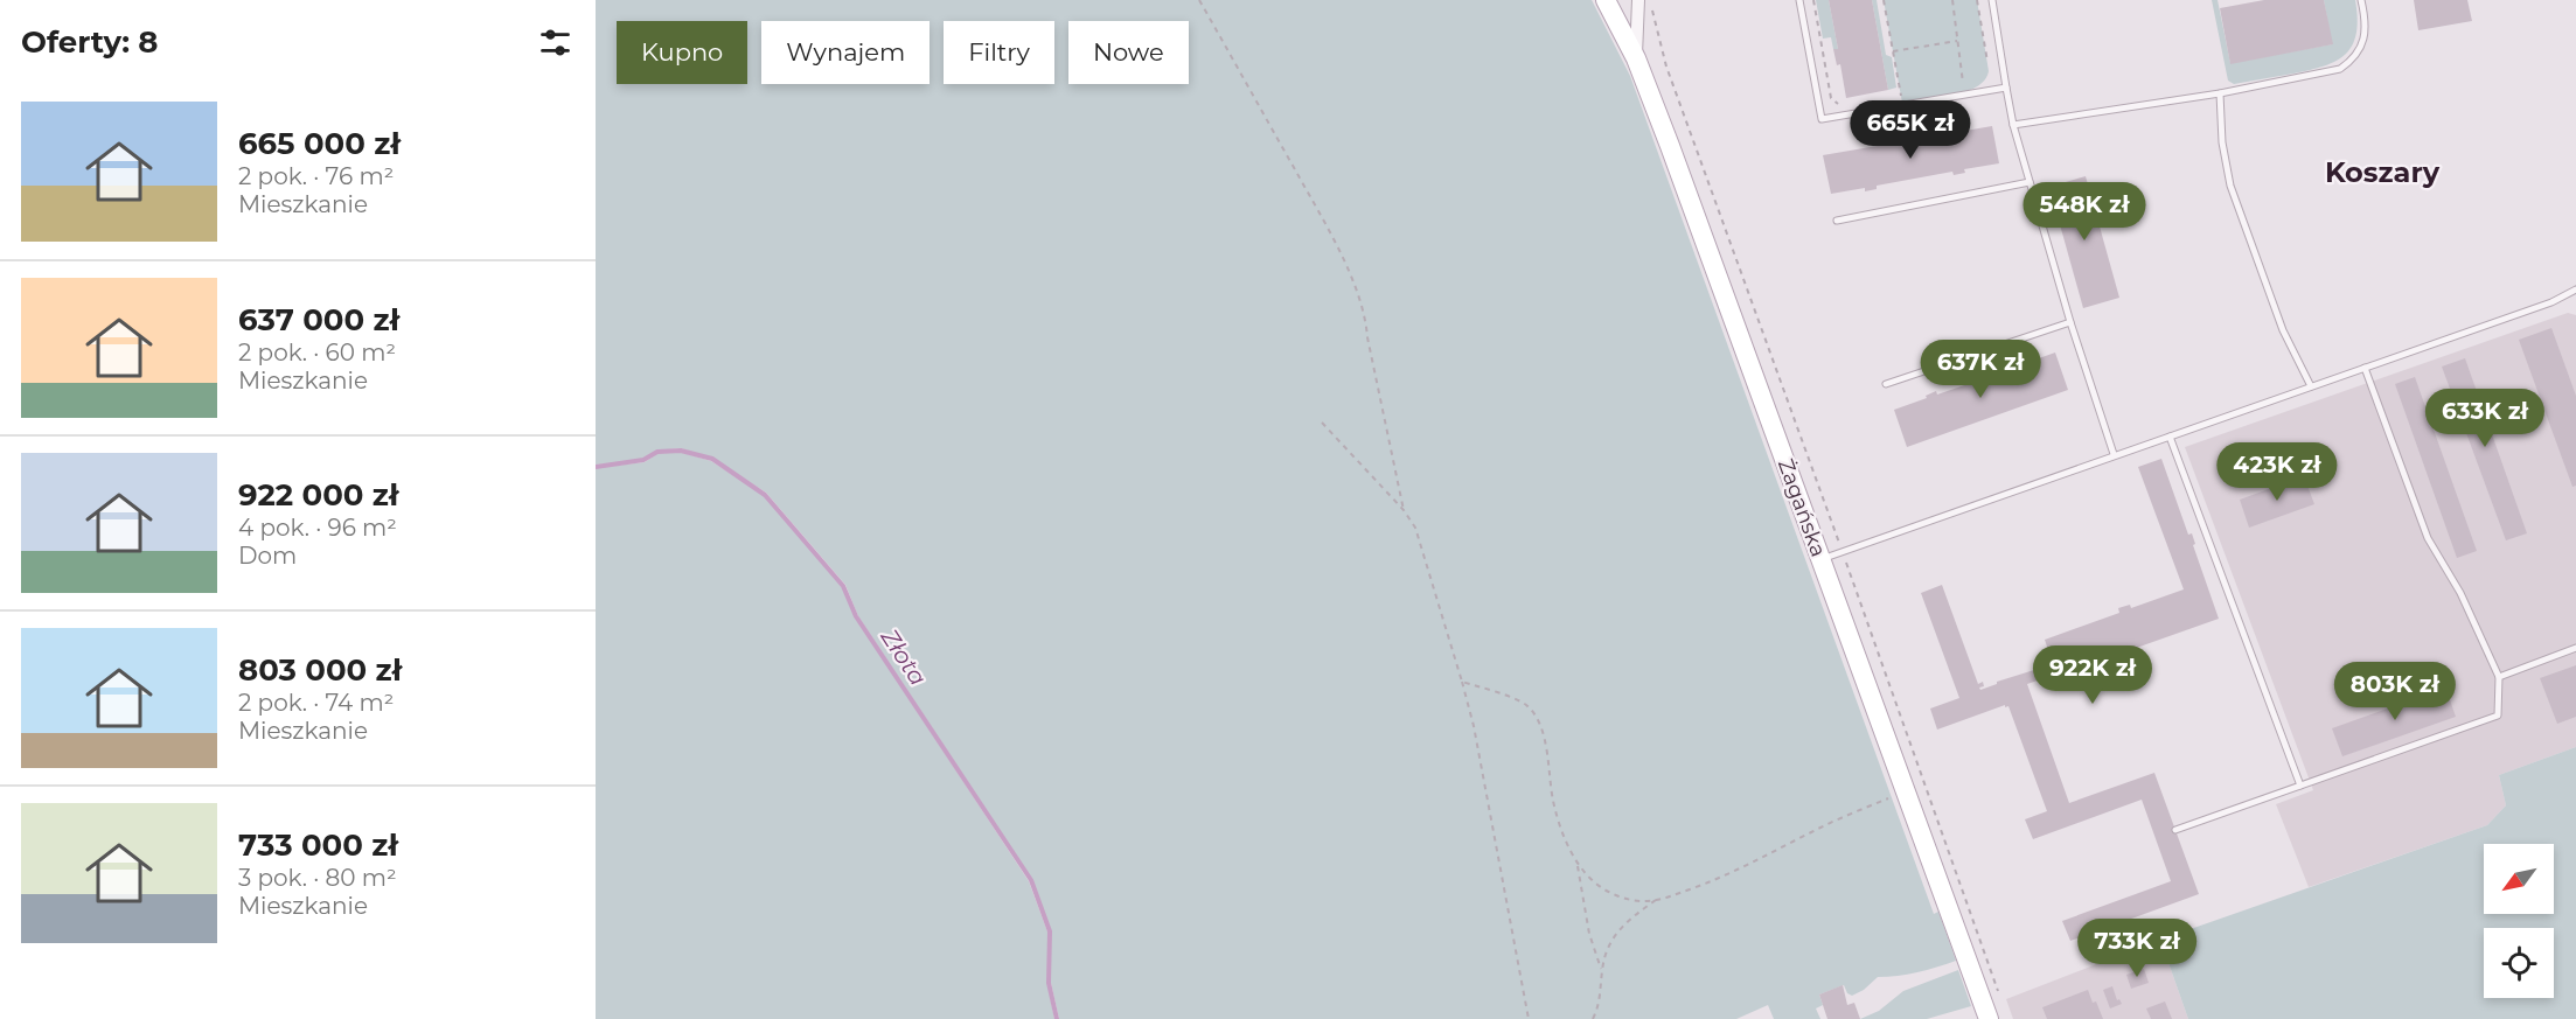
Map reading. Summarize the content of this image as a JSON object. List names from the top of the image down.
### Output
{
  "streets": {
    "main road": ["Żagańska"]
  },
  "districts": ["Koszary"],
  "water": ["Złota"],
  "north": "bottom left",
  "page": {
    "heading": "Oferty: 8",
    "chip": [
      "Kupno",
      "Wynajem",
      "Filtry",
      "Nowe"
    ],
    "list": [
      {
        "name": "665 000 zł",
        "note": "2 pok. · 76 m² · Mieszkanie"
      },
      {
        "name": "637 000 zł",
        "note": "2 pok. · 60 m² · Mieszkanie"
      },
      {
        "name": "922 000 zł",
        "note": "4 pok. · 96 m² · Dom"
      },
      {
        "name": "803 000 zł",
        "note": "2 pok. · 74 m² · Mieszkanie"
      },
      {
        "name": "733 000 zł",
        "note": "3 pok. · 80 m² · Mieszkanie"
      }
    ],
    "price": [
      "665K zł",
      "548K zł",
      "637K zł",
      "633K zł",
      "423K zł",
      "922K zł",
      "803K zł",
      "733K zł"
    ]
  }
}
